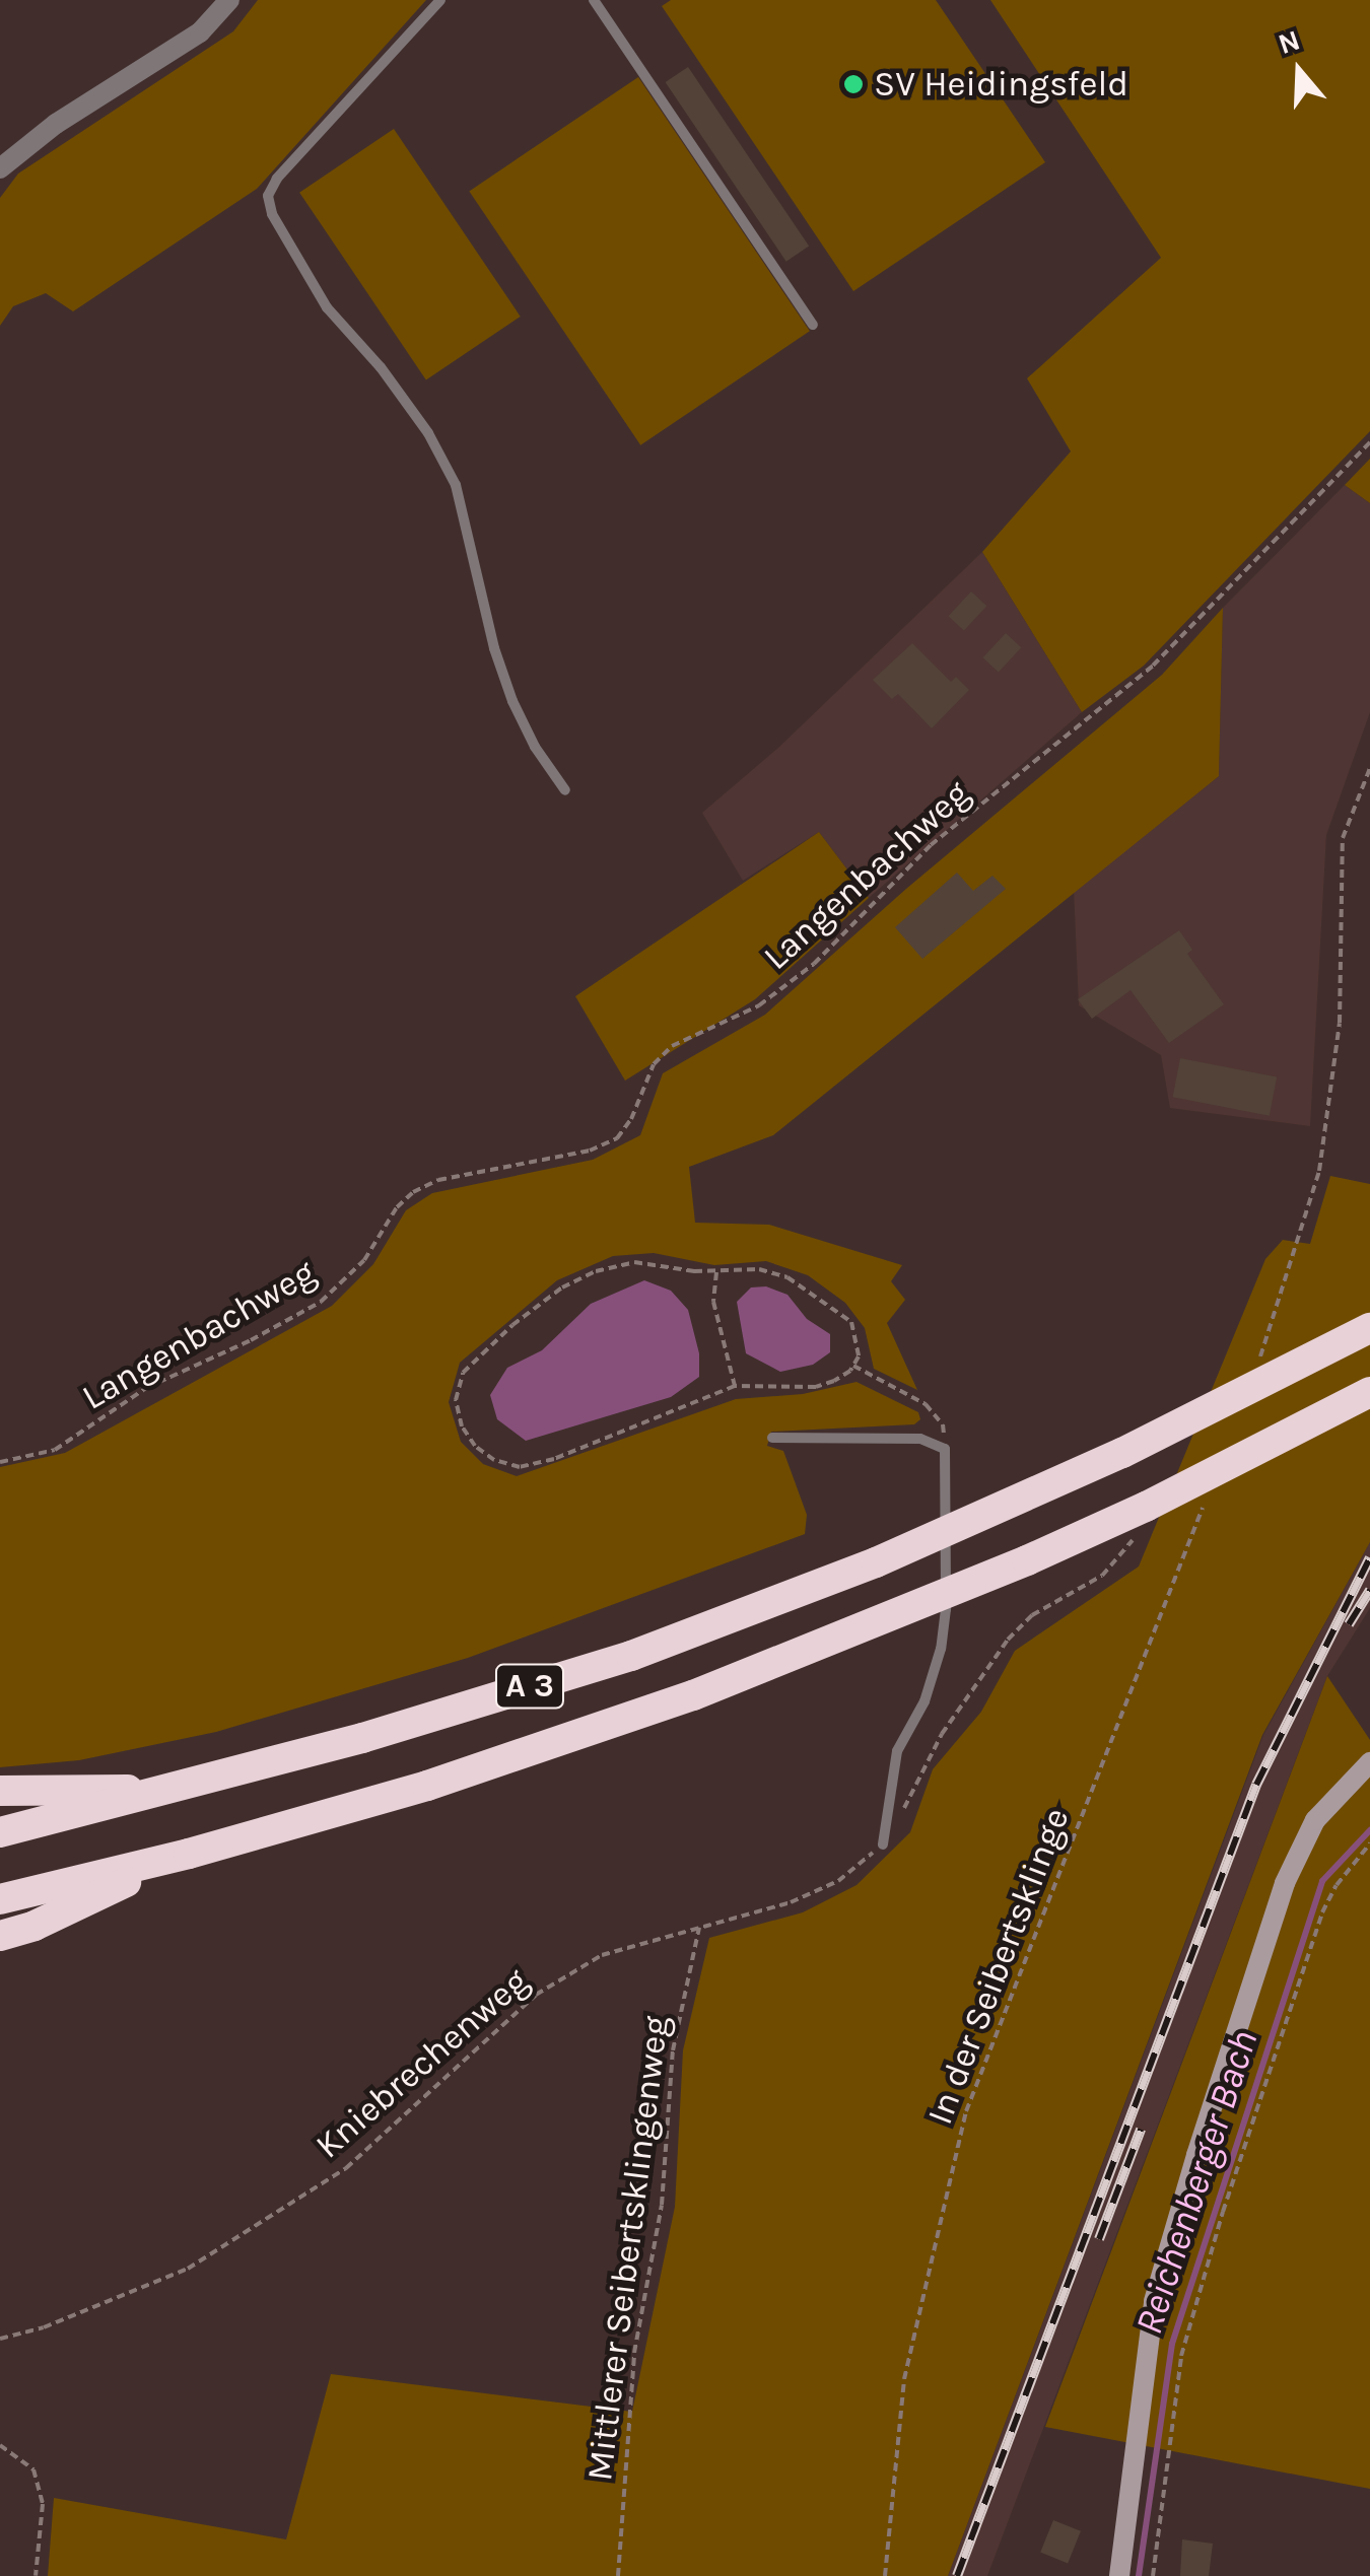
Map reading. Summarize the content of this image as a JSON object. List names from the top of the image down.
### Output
{
  "streets": {
    "highway": ["A 3"],
    "path": [
      "Langenbachweg",
      "In der Seibertsklinge",
      "Kniebrechenweg",
      "Mittlerer Seibertsklingenweg"
    ]
  },
  "crossings": [
    ["Kniebrechenweg", "Mittlerer Seibertsklingenweg"]
  ],
  "water": ["Reichenberger Bach"],
  "places": ["SV Heidingsfeld"],
  "north": "top"
}
